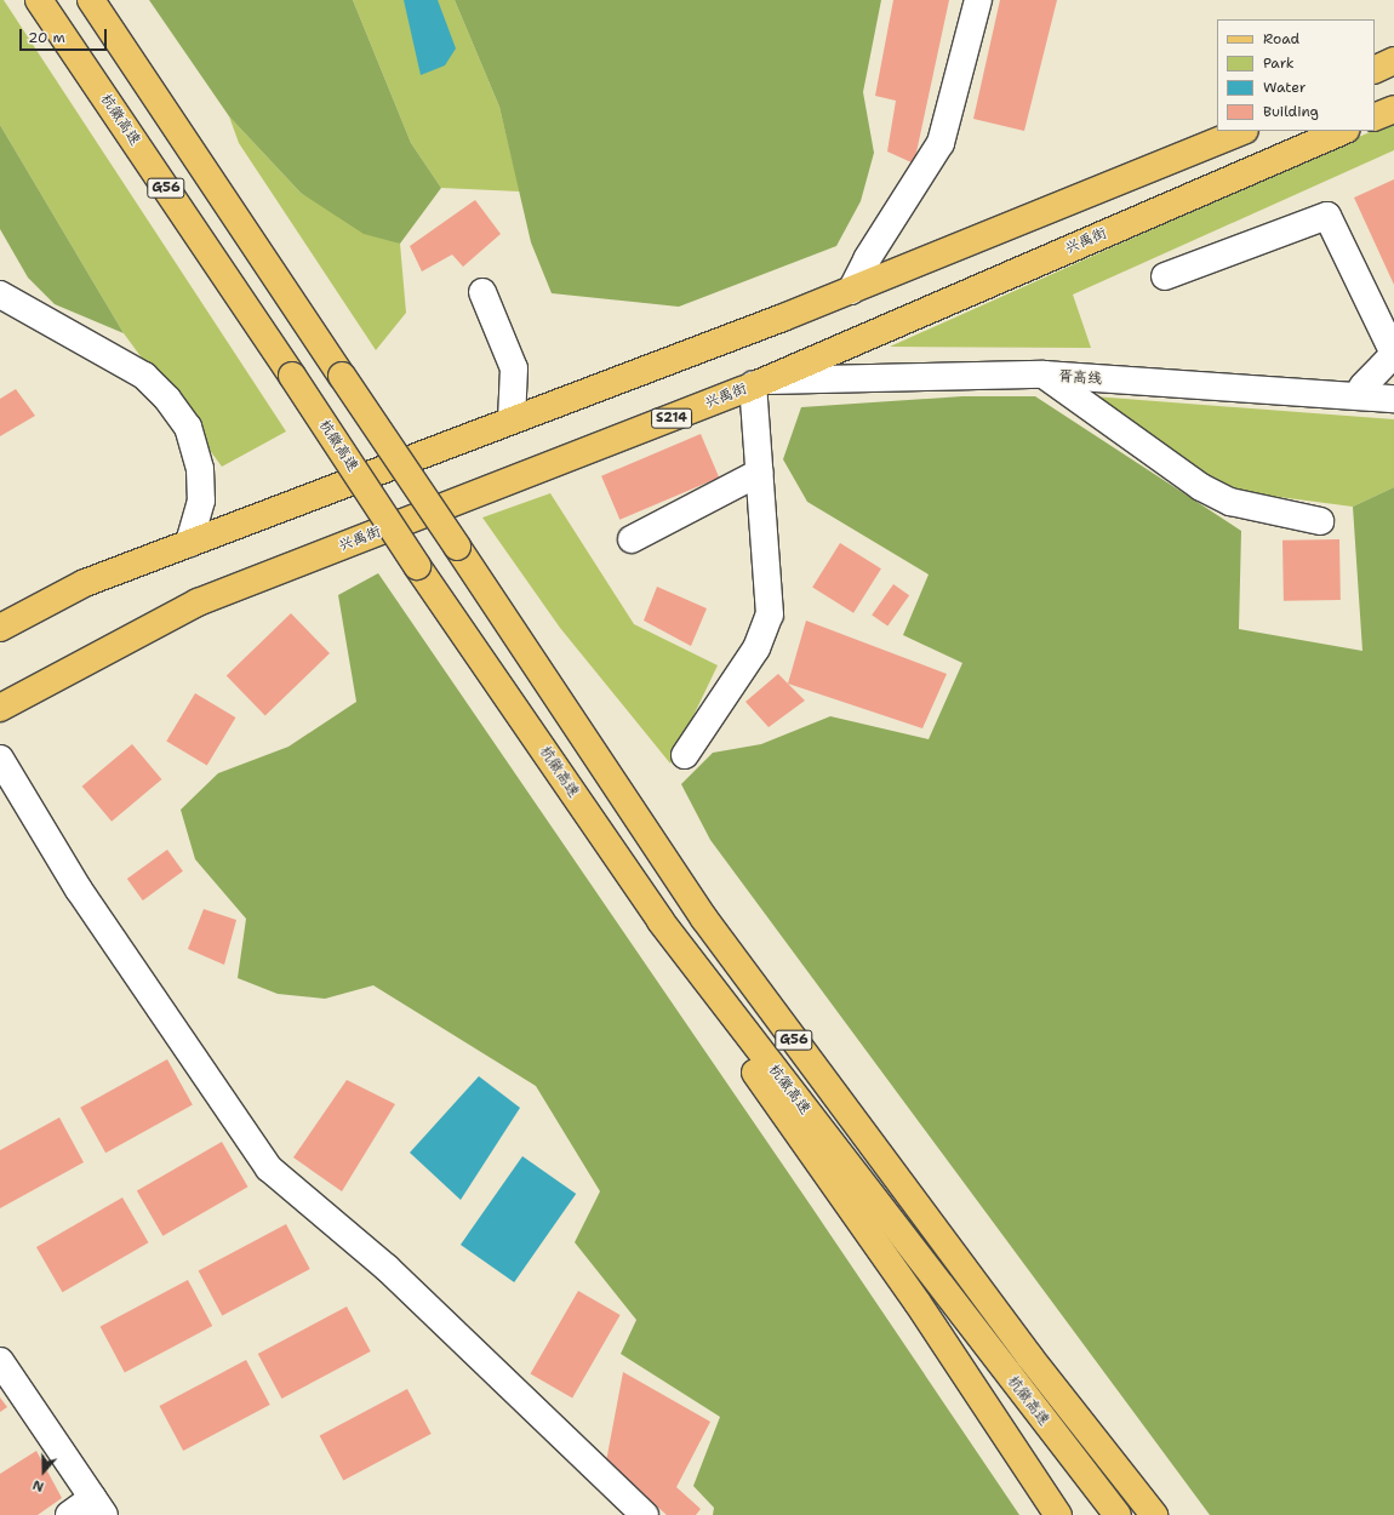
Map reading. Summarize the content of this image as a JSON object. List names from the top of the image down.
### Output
{
  "streets": {
    "main road": [
      "杭徽高速",
      "G56",
      "兴禹街",
      "S214"
    ],
    "street": ["胥高线"]
  },
  "crossings": [
    ["兴禹街", "胥高线"]
  ],
  "legend": [
    "Road",
    "Park",
    "Water",
    "Building"
  ],
  "scale_bar": "20 m",
  "north": "bottom"
}
